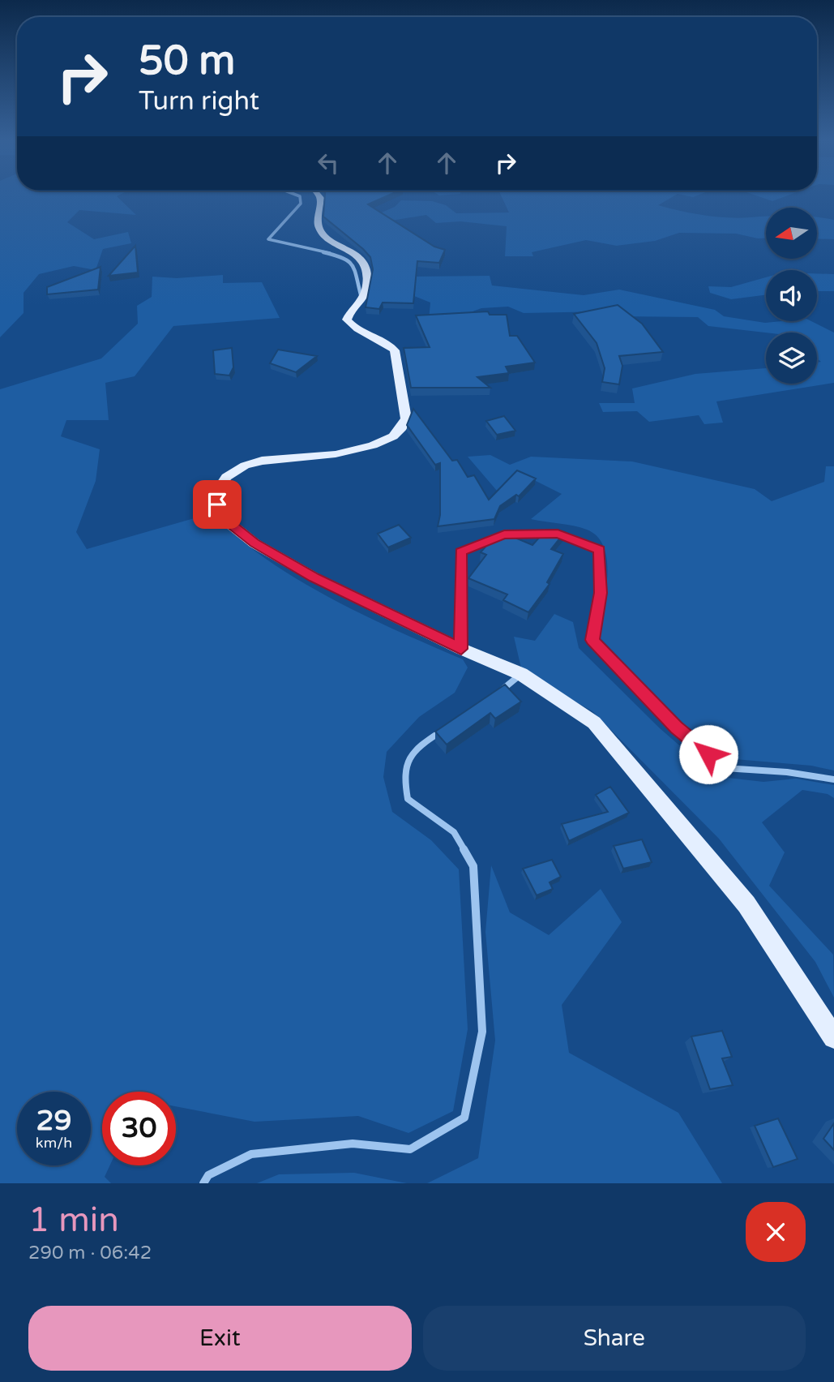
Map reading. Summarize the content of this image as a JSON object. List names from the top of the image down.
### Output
{
  "north": "left",
  "page": {
    "turn": ["50 m", "Turn right"],
    "speed": "29 km/h",
    "limit": "30",
    "heading": ["1 min", "290 m · 06:42"],
    "buttons": ["Exit", "Share"]
  }
}
